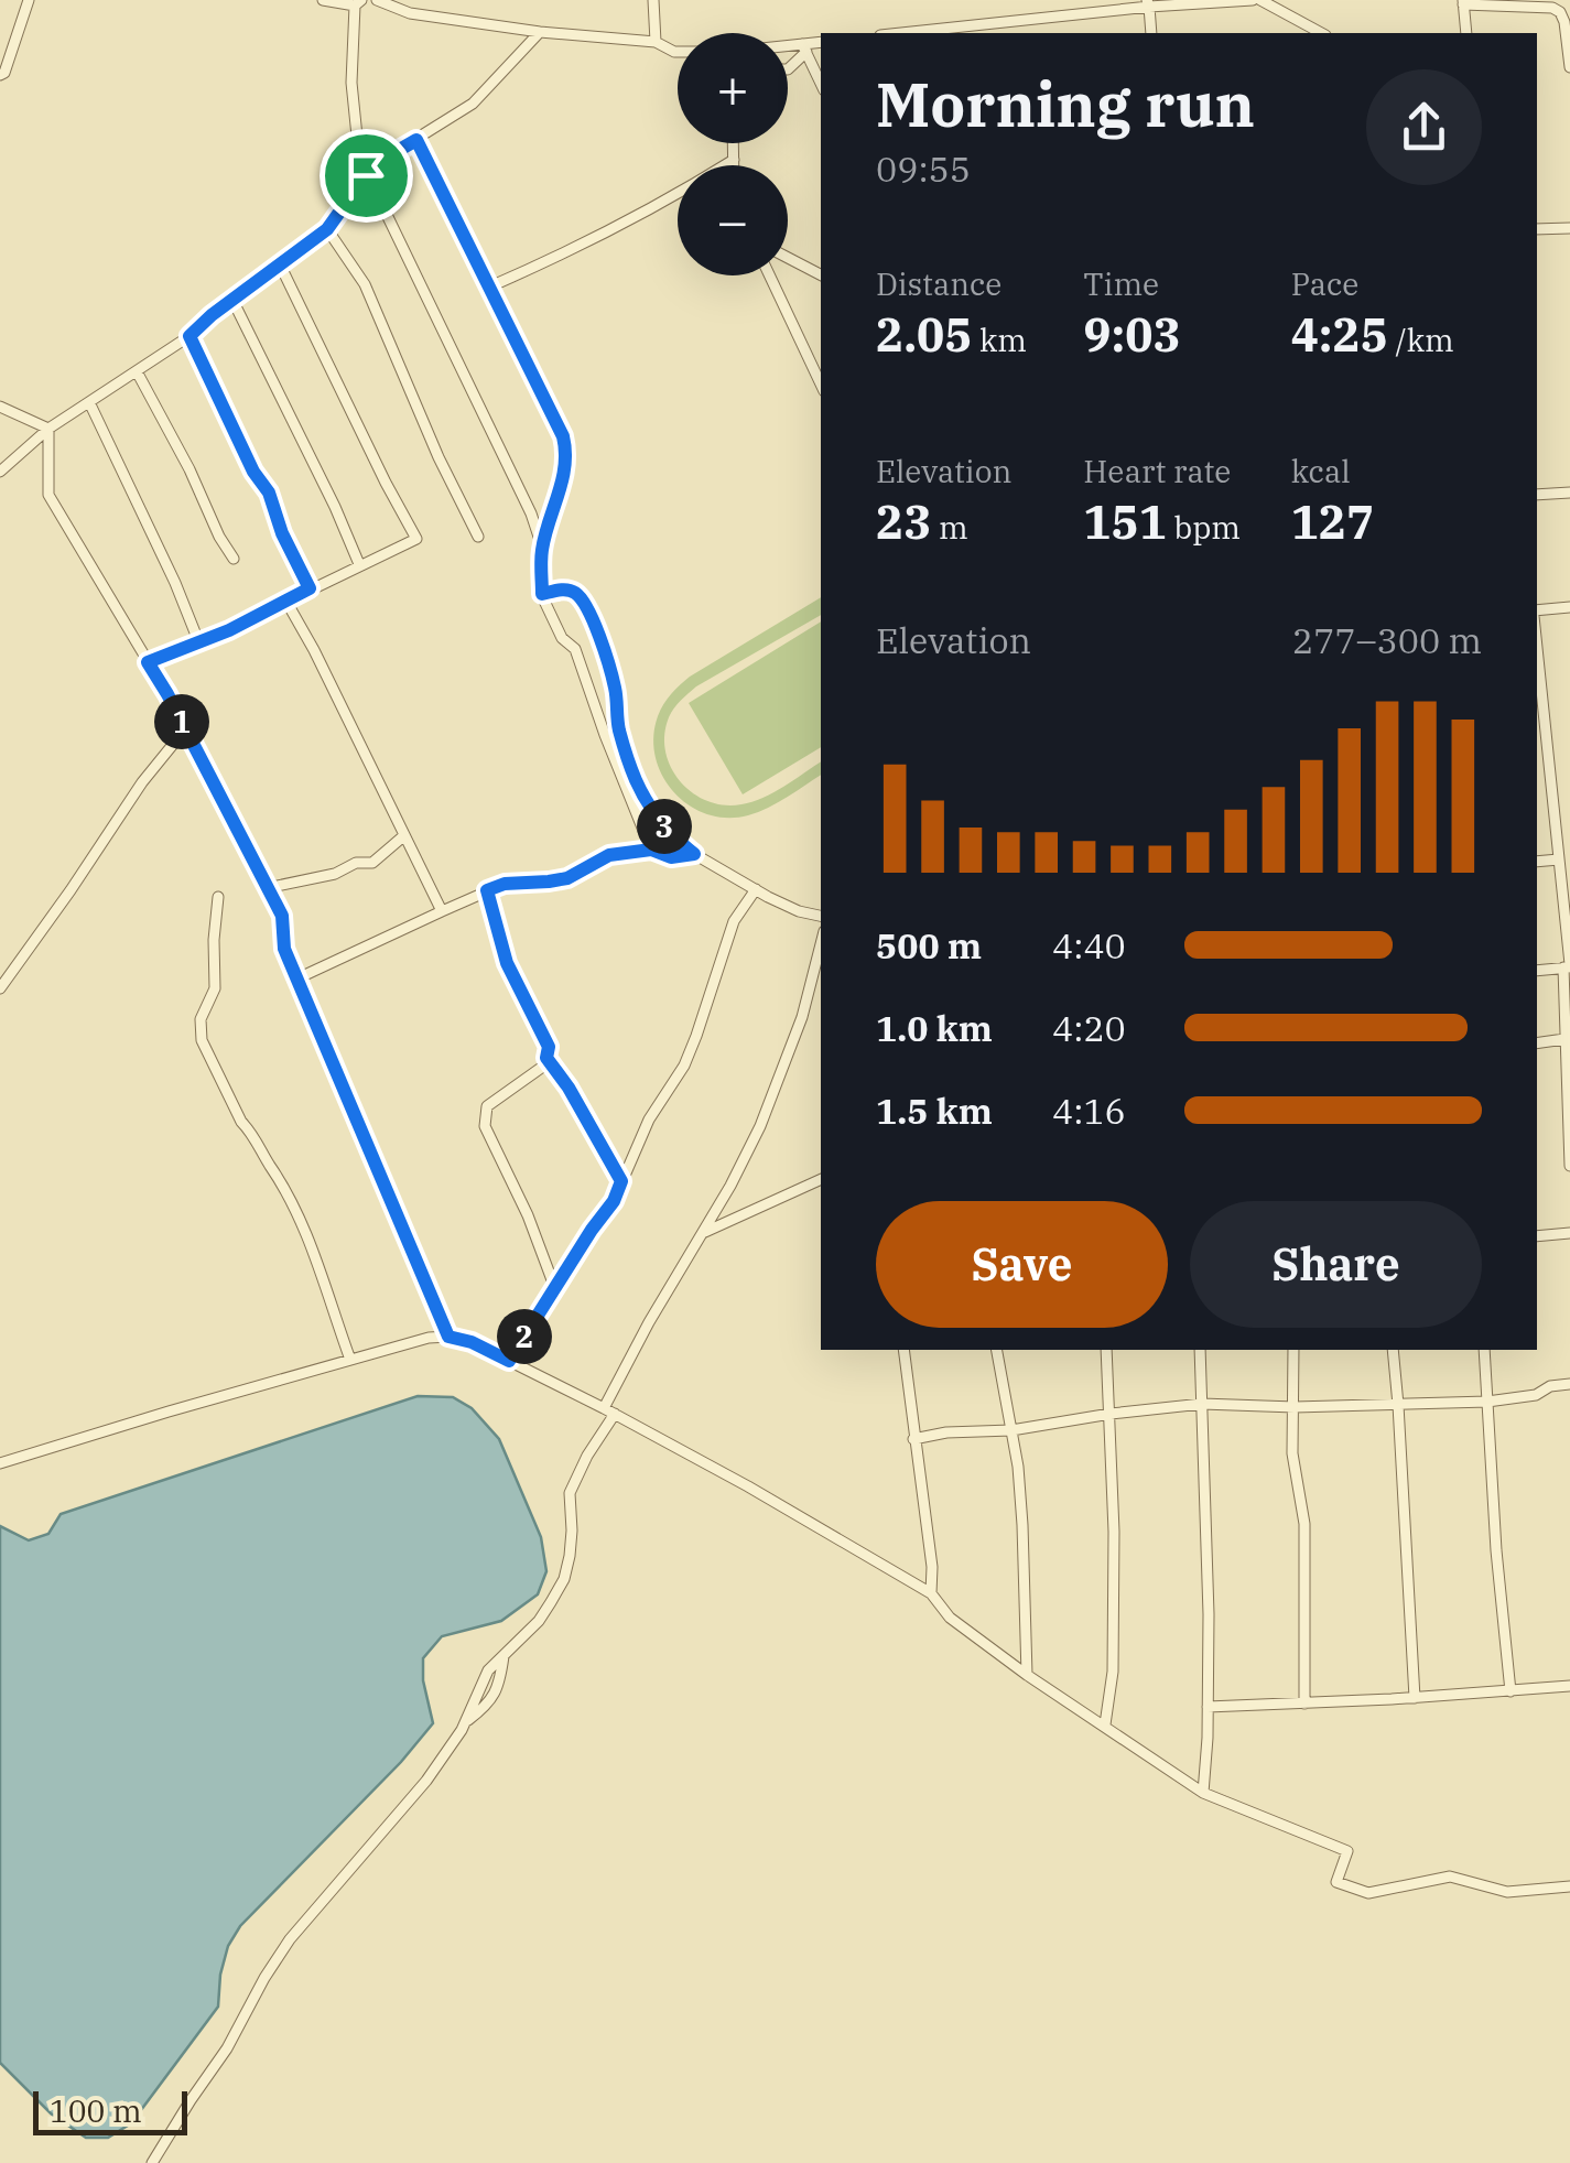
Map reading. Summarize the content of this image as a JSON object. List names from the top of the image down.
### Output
{
  "scale_bar": "100 m",
  "page": {
    "map_buttons": ["+", "−"],
    "heading": ["Morning run", "09:55"],
    "stats": [
      ["Distance", "2.05 km"],
      ["Time", "9:03"],
      ["Pace", "4:25 /km"],
      ["Elevation", "23 m"],
      ["Heart rate", "151 bpm"],
      ["kcal", "127"]
    ],
    "chart": ["Elevation", "277–300 m"],
    "pins": ["1", "3", "2"],
    "list": [
      {
        "name": "500 m",
        "note": "4:40"
      },
      {
        "name": "1.0 km",
        "note": "4:20"
      },
      {
        "name": "1.5 km",
        "note": "4:16"
      }
    ],
    "buttons": ["Save", "Share"],
    "scale": "100 m"
  }
}
